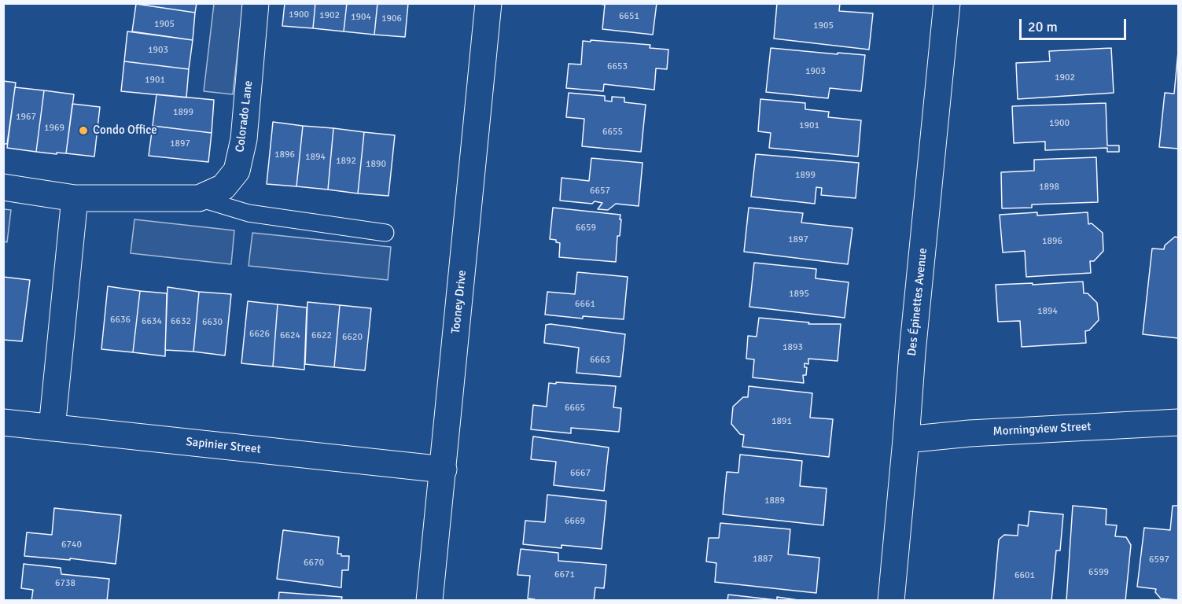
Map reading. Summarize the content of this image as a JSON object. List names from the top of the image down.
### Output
{
  "streets": {
    "street": [
      "Colorado Lane",
      "Tooney Drive",
      "Des Épinettes Avenue",
      "Morningview Street",
      "Sapinier Street"
    ]
  },
  "crossings": [
    ["Tooney Drive", "Sapinier Street"],
    ["Des Épinettes Avenue", "Morningview Street"]
  ],
  "places": ["Condo Office"],
  "house_numbers": [
    "1900",
    "1902",
    "6651",
    "1904",
    "1906",
    "1905",
    "1905",
    "1903",
    "6653",
    "1903",
    "1902",
    "1901",
    "1899",
    "1967",
    "1900",
    "1901",
    "1969",
    "6655",
    "1897",
    "1896",
    "1894",
    "1892",
    "1890",
    "1899",
    "1898",
    "6657",
    "6659",
    "1897",
    "1896",
    "1895",
    "6661",
    "1894",
    "6636",
    "6634",
    "6632",
    "6630",
    "6626",
    "6624",
    "6622",
    "6620",
    "1893",
    "6663",
    "6665",
    "1891",
    "6667",
    "1889",
    "6669",
    "6740",
    "1887",
    "6597",
    "6670",
    "6599",
    "6671",
    "6601",
    "6738"
  ],
  "scale_bar": "20 m"
}
